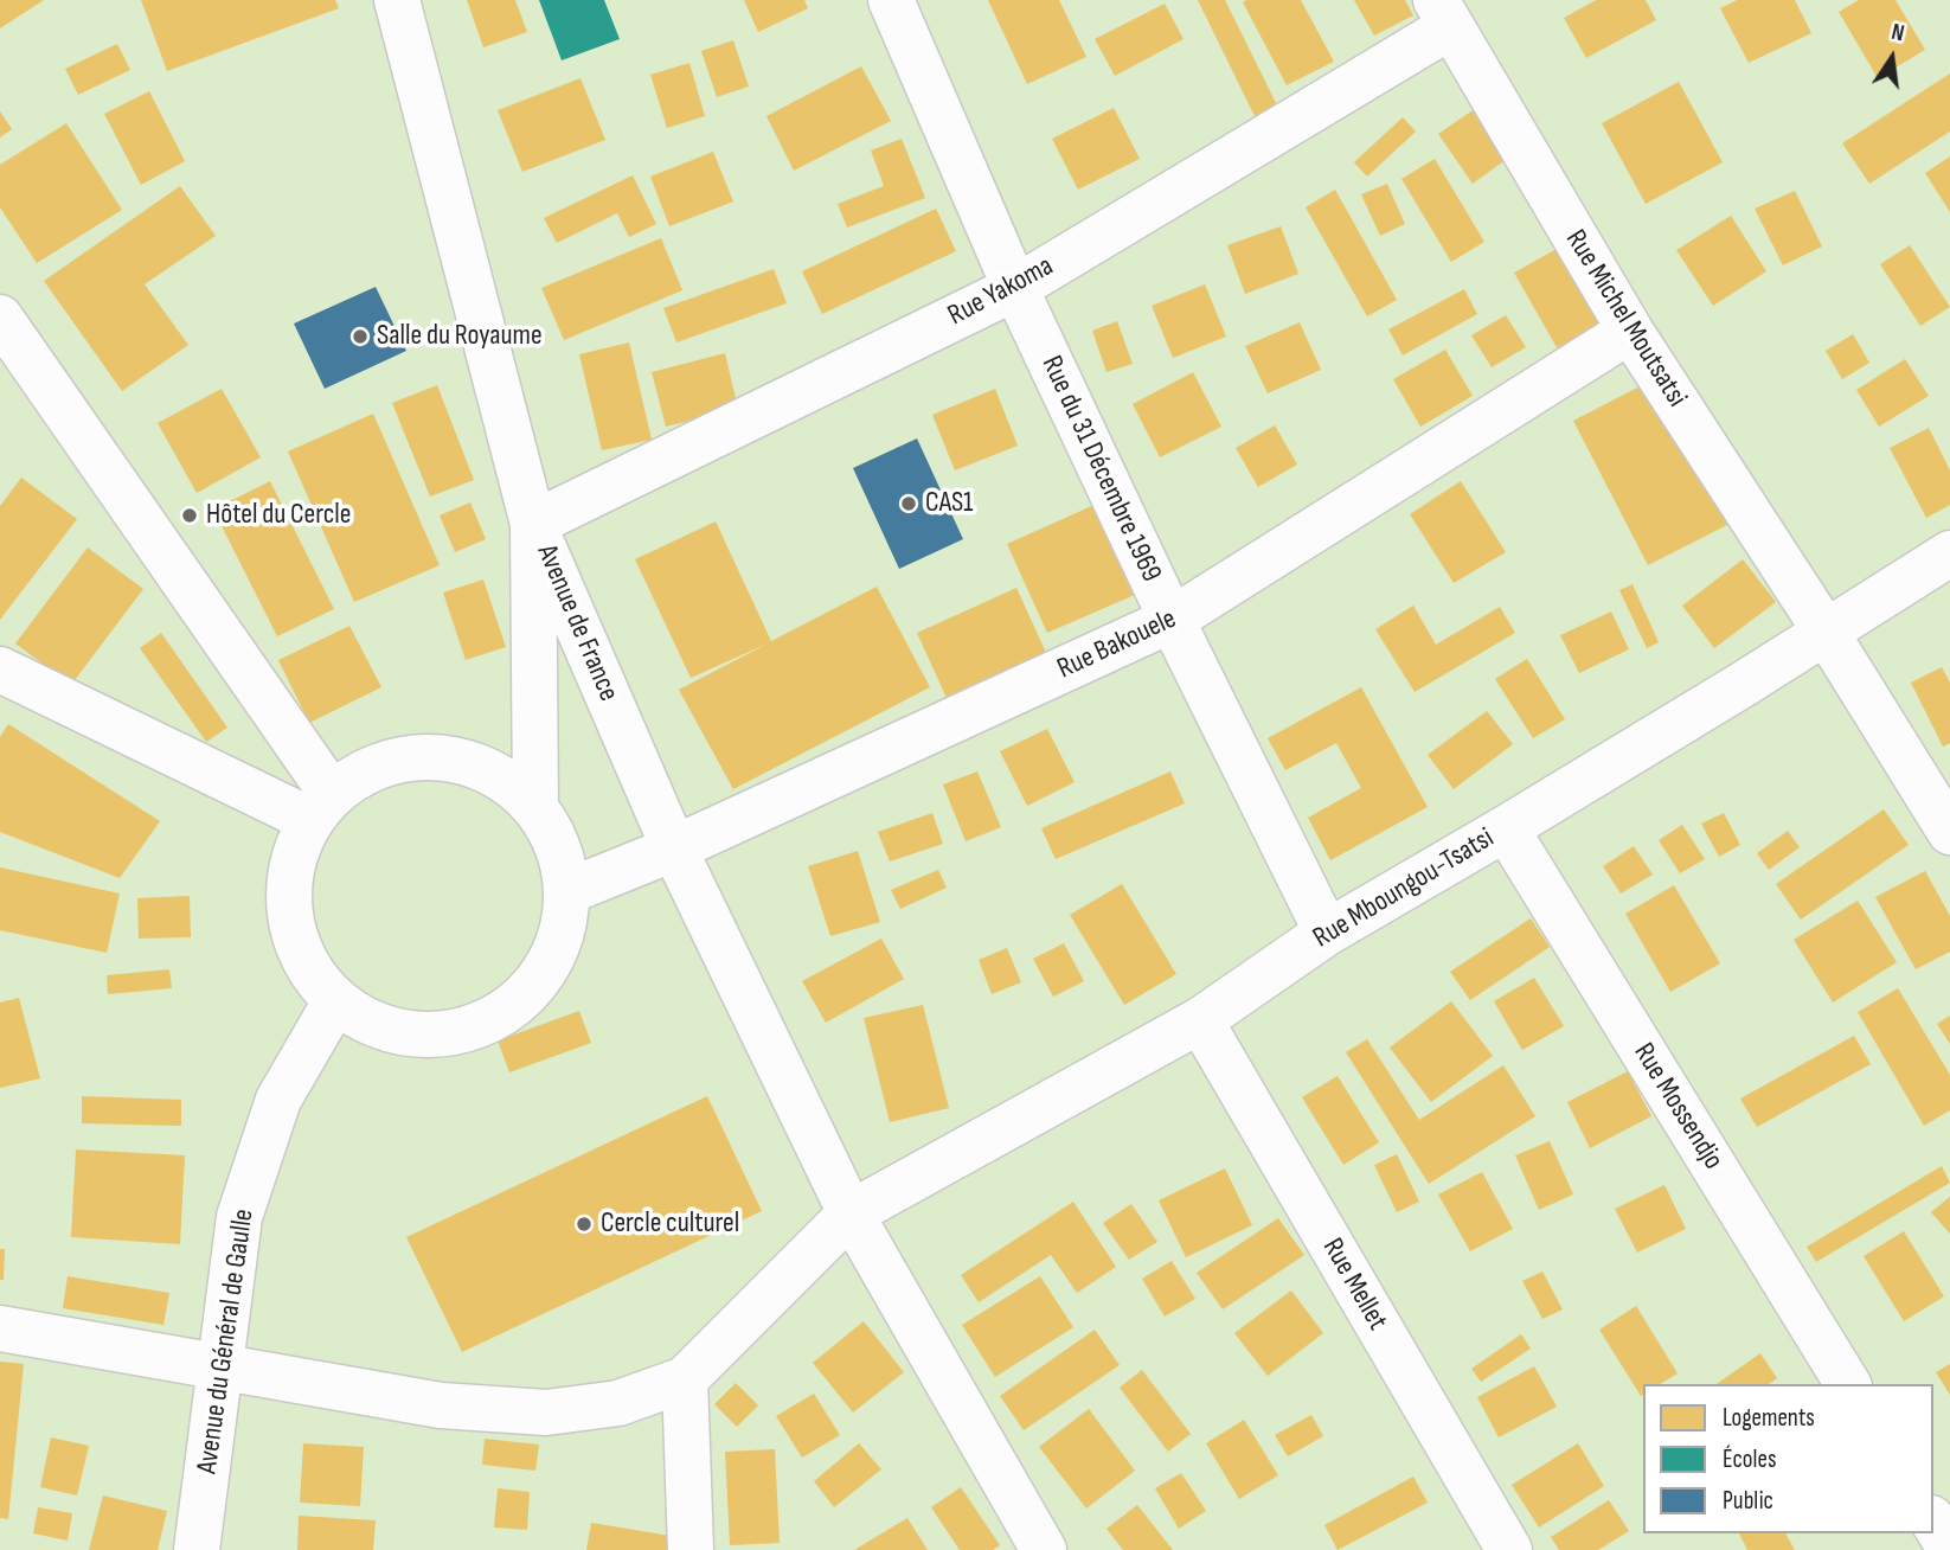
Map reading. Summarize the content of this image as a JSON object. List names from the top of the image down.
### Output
{
  "streets": {
    "street": [
      "Rue Yakoma",
      "Rue Michel Moutsatsi",
      "Rue du 31 Décembre 1969",
      "Avenue de France",
      "Rue Bakouele",
      "Rue Mboungou-Tsatsi",
      "Rue Mossendjo",
      "Rue Mellet",
      "Avenue du Général de Gaulle"
    ]
  },
  "crossings": [
    ["Rue Yakoma", "Rue Michel Moutsatsi"],
    ["Rue Yakoma", "Rue du 31 Décembre 1969"],
    ["Rue Yakoma", "Avenue de France"],
    ["Rue Michel Moutsatsi", "Rue Bakouele"],
    ["Rue Michel Moutsatsi", "Rue Mboungou-Tsatsi"],
    ["Rue du 31 Décembre 1969", "Rue Bakouele"],
    ["Rue du 31 Décembre 1969", "Rue Mboungou-Tsatsi"],
    ["Avenue de France", "Rue Bakouele"],
    ["Avenue de France", "Rue Mboungou-Tsatsi"],
    ["Rue Bakouele", "Avenue du Général de Gaulle"],
    ["Rue Mboungou-Tsatsi", "Rue Mossendjo"],
    ["Rue Mboungou-Tsatsi", "Rue Mellet"]
  ],
  "places": [
    "Salle du Royaume",
    "CAS1",
    "Hôtel du Cercle",
    "Cercle culturel"
  ],
  "legend": ["Logements", "Écoles", "Public"],
  "north": "top"
}
